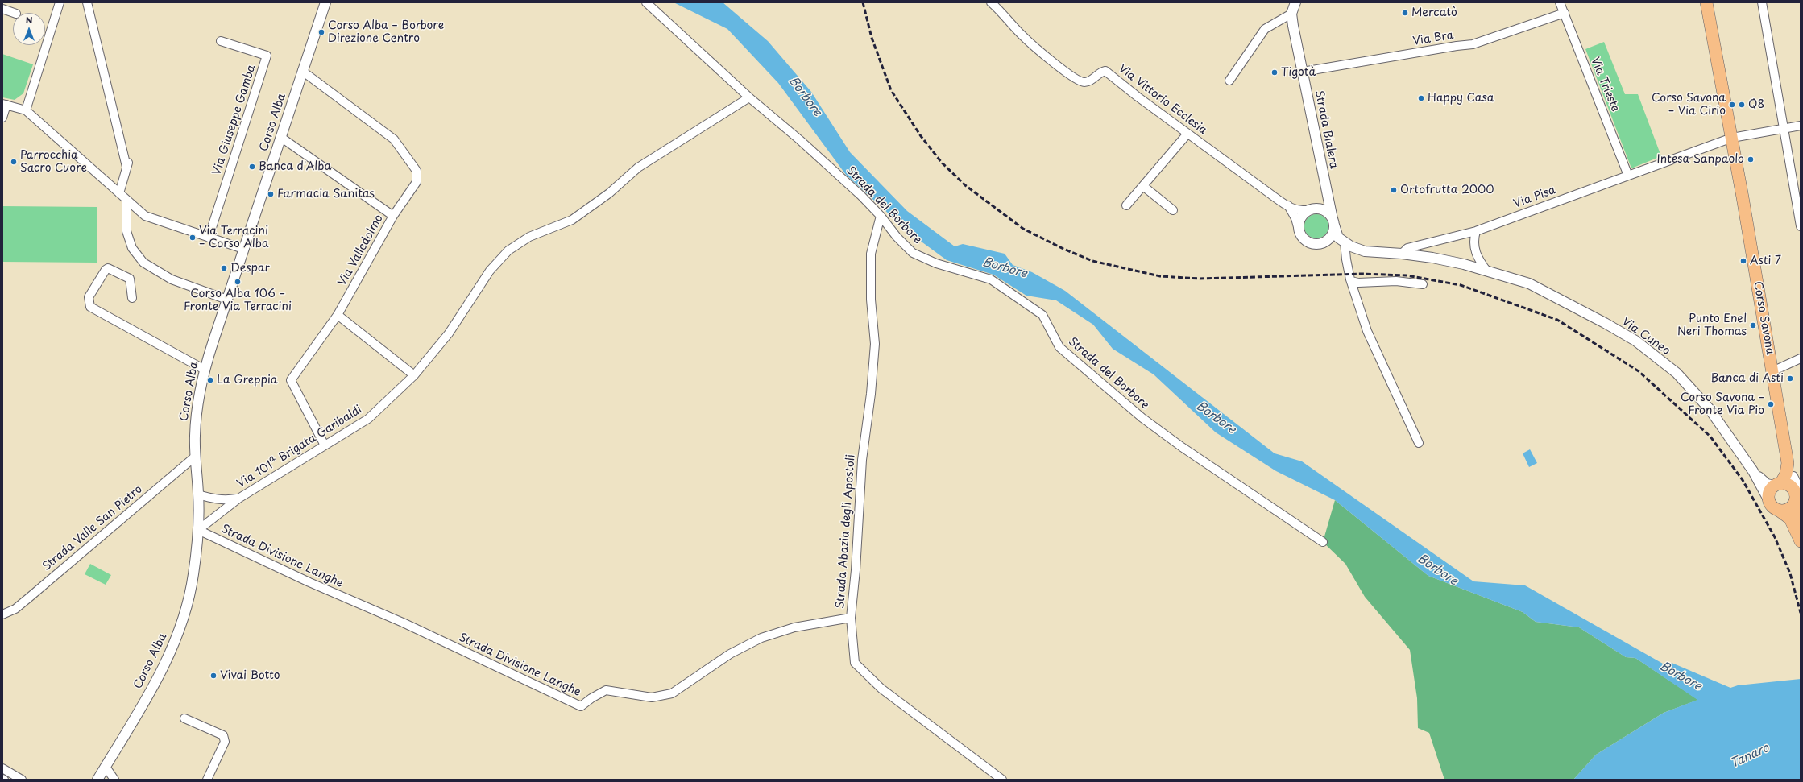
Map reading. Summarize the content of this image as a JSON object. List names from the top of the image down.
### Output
{
  "streets": {
    "main road": ["Corso Savona"],
    "street": [
      "Via Bra",
      "Via Trieste",
      "Via Vittorio Ecclesia",
      "Via Giuseppe Gamba",
      "Corso Alba",
      "Strada Bialera",
      "Via Pisa",
      "Strada del Borbore",
      "Via Valledolmo",
      "Via Cuneo",
      "Via 101ª Brigata Garibaldi",
      "Strada Valle San Pietro",
      "Strada Abazia degli Apostoli",
      "Strada Divisione Langhe"
    ]
  },
  "crossings": [
    ["Via Bra", "Via Trieste"],
    ["Via Bra", "Strada Bialera"],
    ["Via Trieste", "Via Pisa"],
    ["Via Vittorio Ecclesia", "Strada Bialera"],
    ["Corso Alba", "Via Valledolmo"],
    ["Corso Alba", "Via 101ª Brigata Garibaldi"],
    ["Corso Alba", "Strada Valle San Pietro"],
    ["Corso Alba", "Strada Divisione Langhe"],
    ["Via Pisa", "Corso Savona"],
    ["Via Pisa", "Via Cuneo"],
    ["Strada del Borbore", "Via 101ª Brigata Garibaldi"],
    ["Strada del Borbore", "Strada Abazia degli Apostoli"],
    ["Via Valledolmo", "Via 101ª Brigata Garibaldi"],
    ["Corso Savona", "Via Cuneo"],
    ["Via 101ª Brigata Garibaldi", "Strada Divisione Langhe"],
    ["Strada Abazia degli Apostoli", "Strada Divisione Langhe"]
  ],
  "water": ["Borbore", "Tanaro"],
  "places": [
    "Mercatò",
    "Corso Alba – Borbore Direzione Centro",
    "Tigotà",
    "Happy Casa",
    "Corso Savona – Via Cirio",
    "Q8",
    "Intesa Sanpaolo",
    "Parrocchia Sacro Cuore",
    "Banca d'Alba",
    "Ortofrutta 2000",
    "Farmacia Sanitas",
    "Via Terracini – Corso Alba",
    "Asti 7",
    "Despar",
    "Corso Alba 106 – Fronte Via Terracini",
    "Punto Enel Neri Thomas",
    "Banca di Asti",
    "La Greppia",
    "Corso Savona – Fronte Via Pio",
    "Vivai Botto"
  ],
  "north": "top"
}
